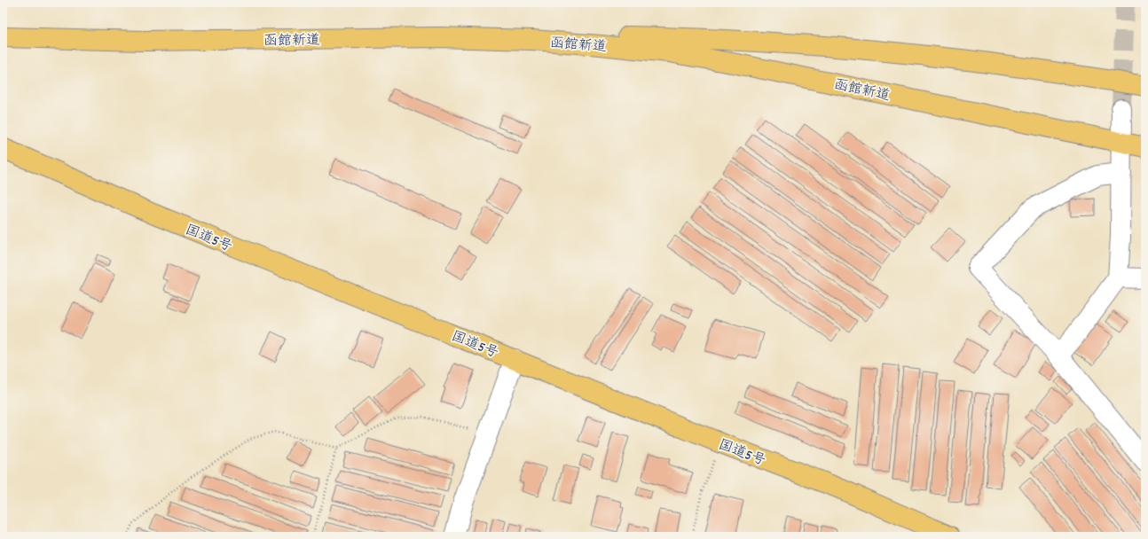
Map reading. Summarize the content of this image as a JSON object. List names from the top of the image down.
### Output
{
  "streets": {
    "highway": ["函館新道", "国道5号"]
  }
}
